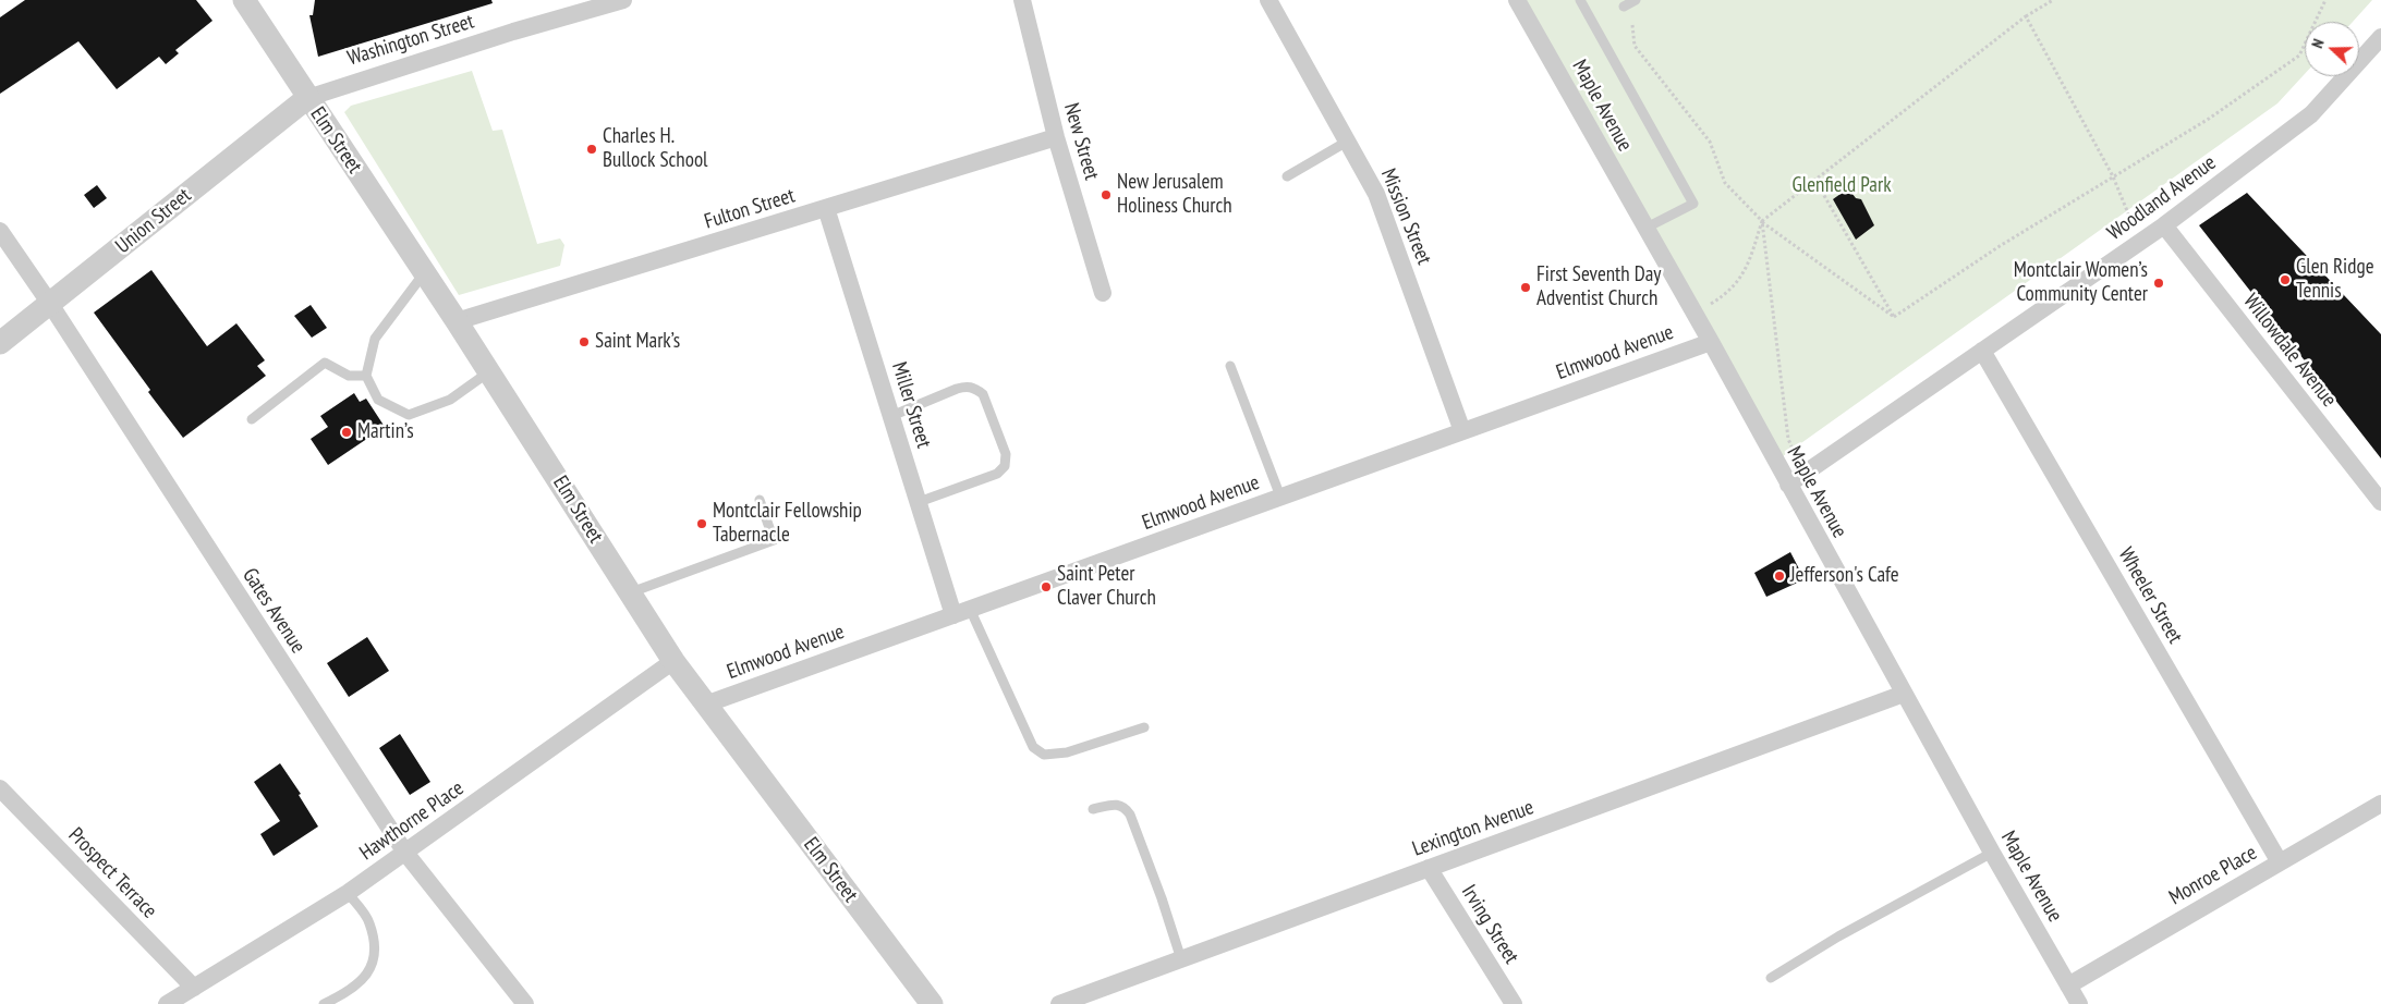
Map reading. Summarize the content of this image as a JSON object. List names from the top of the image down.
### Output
{
  "streets": {
    "street": [
      "Washington Street",
      "Maple Avenue",
      "Elm Street",
      "New Street",
      "Woodland Avenue",
      "Fulton Street",
      "Mission Street",
      "Union Street",
      "Willowdale Avenue",
      "Elmwood Avenue",
      "Miller Street",
      "Wheeler Street",
      "Gates Avenue",
      "Hawthorne Place",
      "Lexington Avenue",
      "Prospect Terrace",
      "Monroe Place",
      "Irving Street"
    ]
  },
  "crossings": [
    ["Washington Street", "Elm Street"],
    ["Washington Street", "Union Street"],
    ["Maple Avenue", "Woodland Avenue"],
    ["Maple Avenue", "Elmwood Avenue"],
    ["Maple Avenue", "Lexington Avenue"],
    ["Maple Avenue", "Monroe Place"],
    ["Elm Street", "Fulton Street"],
    ["Elm Street", "Union Street"],
    ["Elm Street", "Elmwood Avenue"],
    ["Elm Street", "Hawthorne Place"],
    ["New Street", "Fulton Street"],
    ["Woodland Avenue", "Willowdale Avenue"],
    ["Woodland Avenue", "Wheeler Street"],
    ["Fulton Street", "Miller Street"],
    ["Mission Street", "Elmwood Avenue"],
    ["Union Street", "Gates Avenue"],
    ["Elmwood Avenue", "Miller Street"],
    ["Wheeler Street", "Monroe Place"],
    ["Gates Avenue", "Hawthorne Place"],
    ["Hawthorne Place", "Prospect Terrace"],
    ["Lexington Avenue", "Irving Street"]
  ],
  "parks": ["Glenfield Park"],
  "places": [
    "Charles H. Bullock School",
    "New Jerusalem Holiness Church",
    "Glen Ridge Tennis",
    "Montclair Women’s Community Center",
    "First Seventh Day Adventist Church",
    "Saint Mark’s",
    "Martin’s",
    "Montclair Fellowship Tabernacle",
    "Jefferson's Cafe",
    "Saint Peter Claver Church"
  ],
  "north": "left"
}
